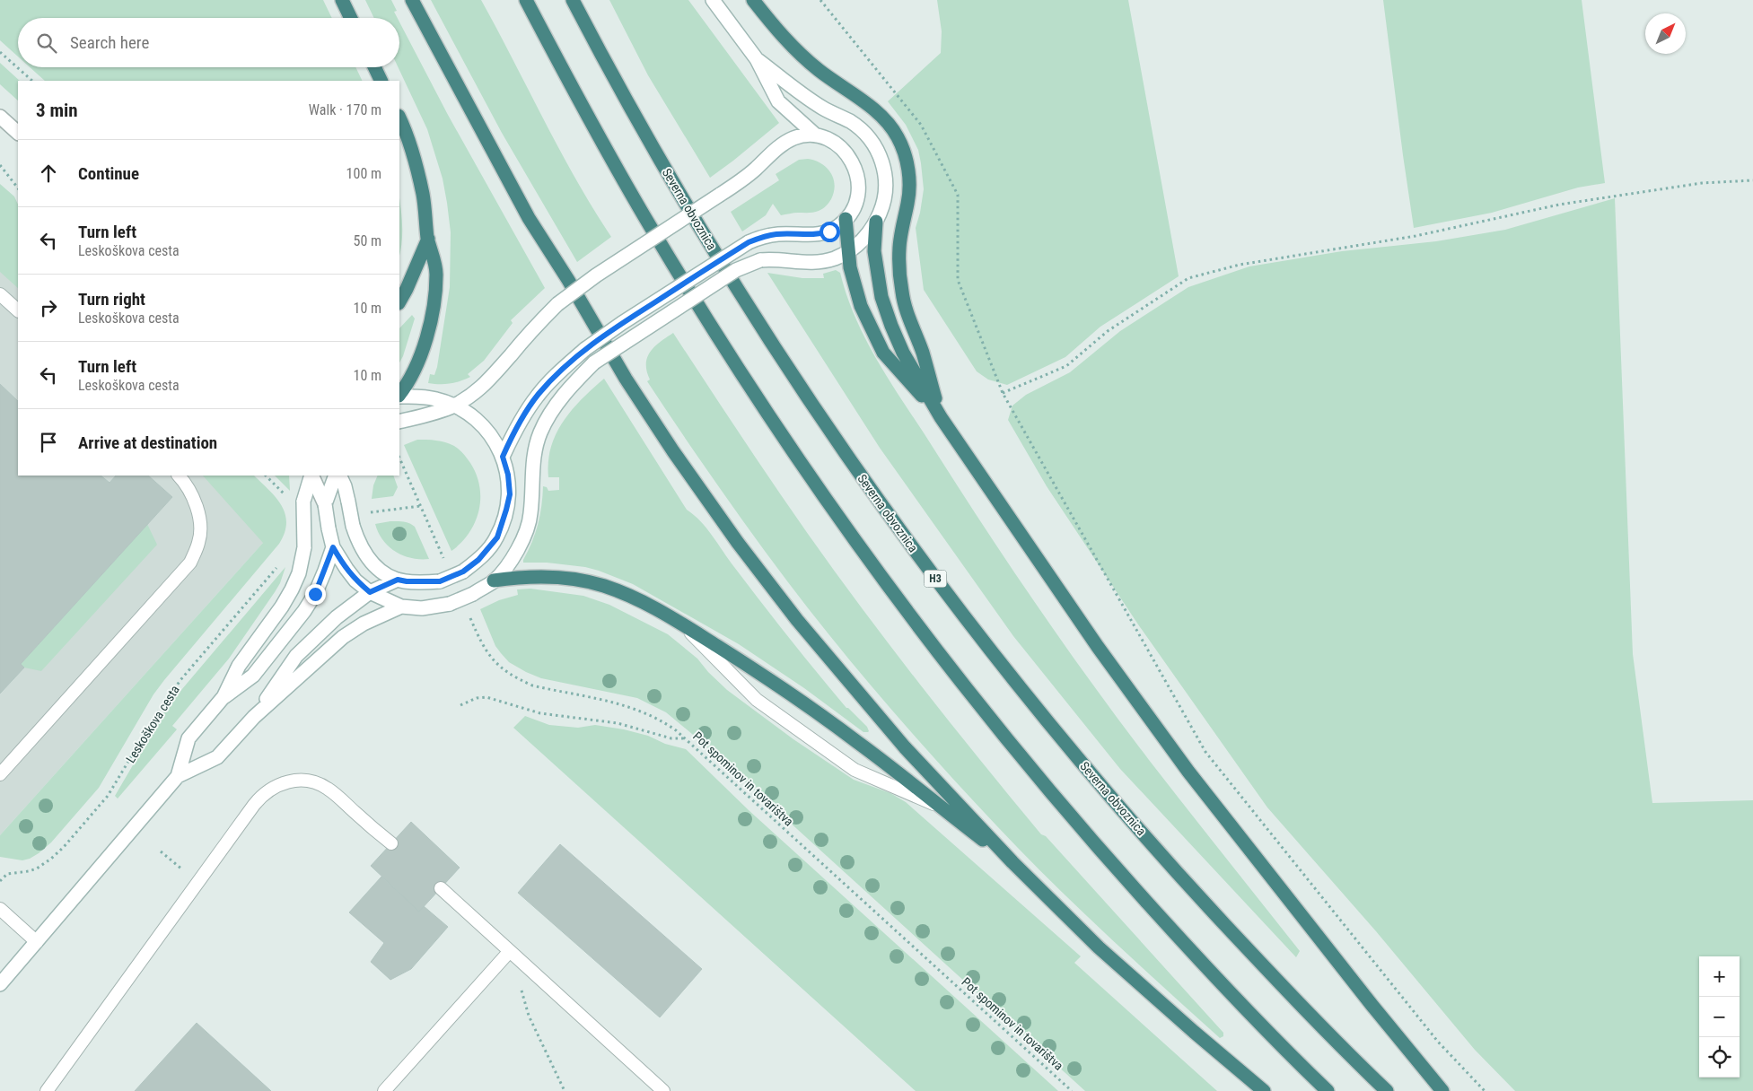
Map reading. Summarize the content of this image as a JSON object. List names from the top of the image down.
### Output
{
  "streets": {
    "highway": ["Severna obvoznica", "H3"],
    "path": ["Leskoškova cesta", "Pot spominov in tovarištva"]
  },
  "north": "top right",
  "page": {
    "search": "Search here",
    "heading": ["3 min", "Walk · 170 m"],
    "list": [
      ["Continue", "100 m"],
      ["Turn left", "Leskoškova cesta", "50 m"],
      ["Turn right", "Leskoškova cesta", "10 m"],
      ["Turn left", "Leskoškova cesta", "10 m"],
      "Arrive at destination"
    ],
    "map_buttons": ["+", "−"]
  }
}
